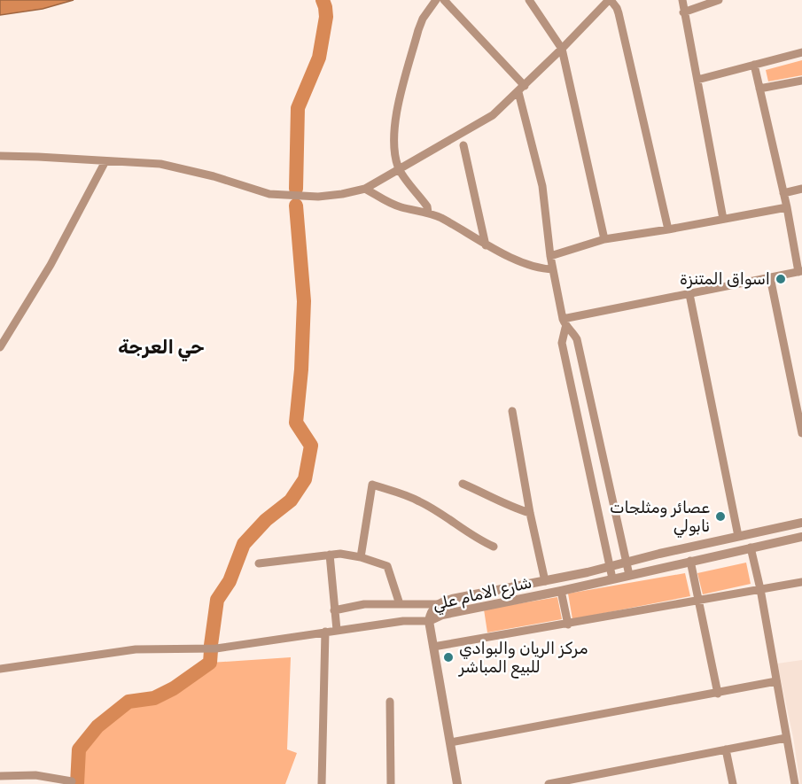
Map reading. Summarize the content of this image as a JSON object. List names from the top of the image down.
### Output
{
  "streets": {
    "street": ["شارع الامام علي"]
  },
  "districts": ["حي العرجة"],
  "places": ["اسواق المتنزة", "عصائر ومثلجات نابولي", "مركز الريان والبوادي للبيع المباشر"]
}
